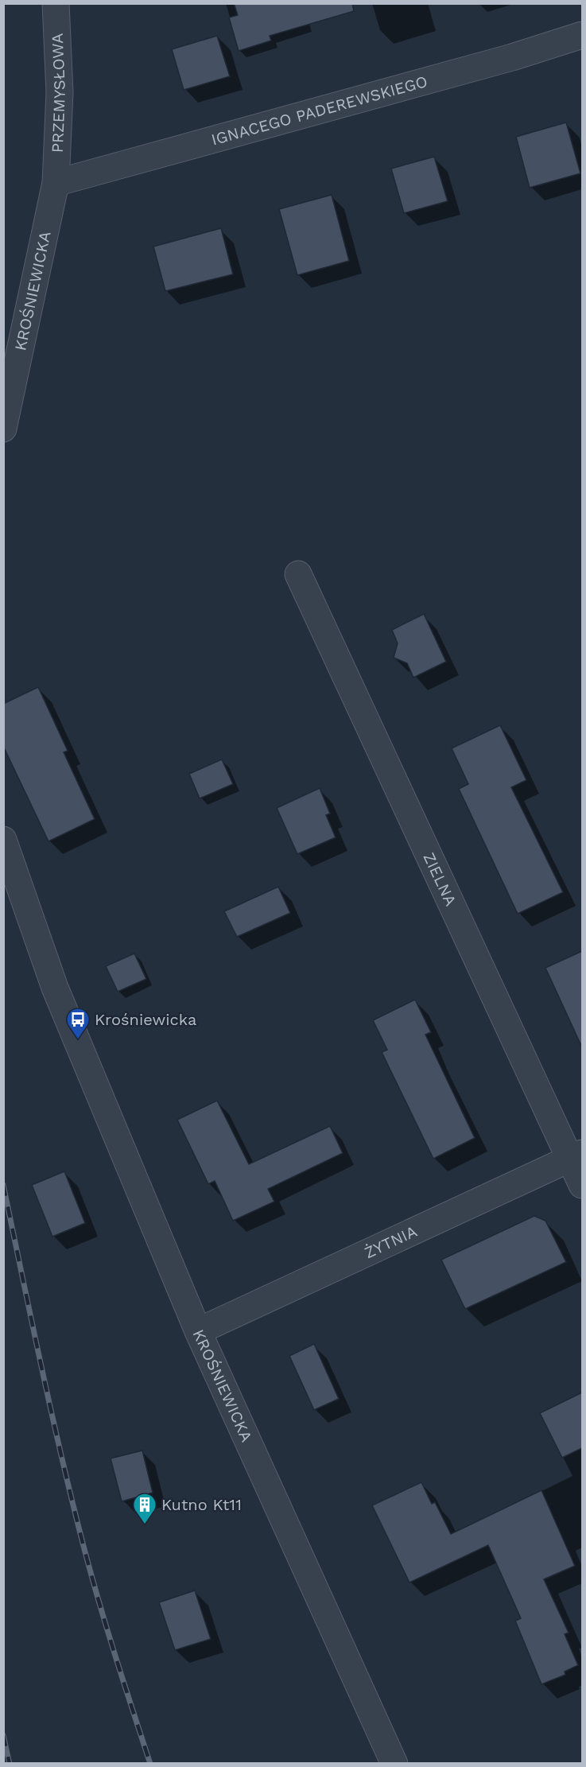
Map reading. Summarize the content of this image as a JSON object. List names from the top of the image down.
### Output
{
  "streets": {
    "street": [
      "PRZEMYSŁOWA",
      "IGNACEGO PADEREWSKIEGO",
      "KROŚNIEWICKA",
      "ZIELNA",
      "ŻYTNIA"
    ]
  },
  "crossings": [
    ["PRZEMYSŁOWA", "IGNACEGO PADEREWSKIEGO"],
    ["PRZEMYSŁOWA", "KROŚNIEWICKA"],
    ["IGNACEGO PADEREWSKIEGO", "KROŚNIEWICKA"],
    ["KROŚNIEWICKA", "ŻYTNIA"],
    ["ZIELNA", "ŻYTNIA"]
  ],
  "places": {
    "bus stop": ["Krośniewicka"],
    "building": ["Kutno Kt11"]
  }
}
